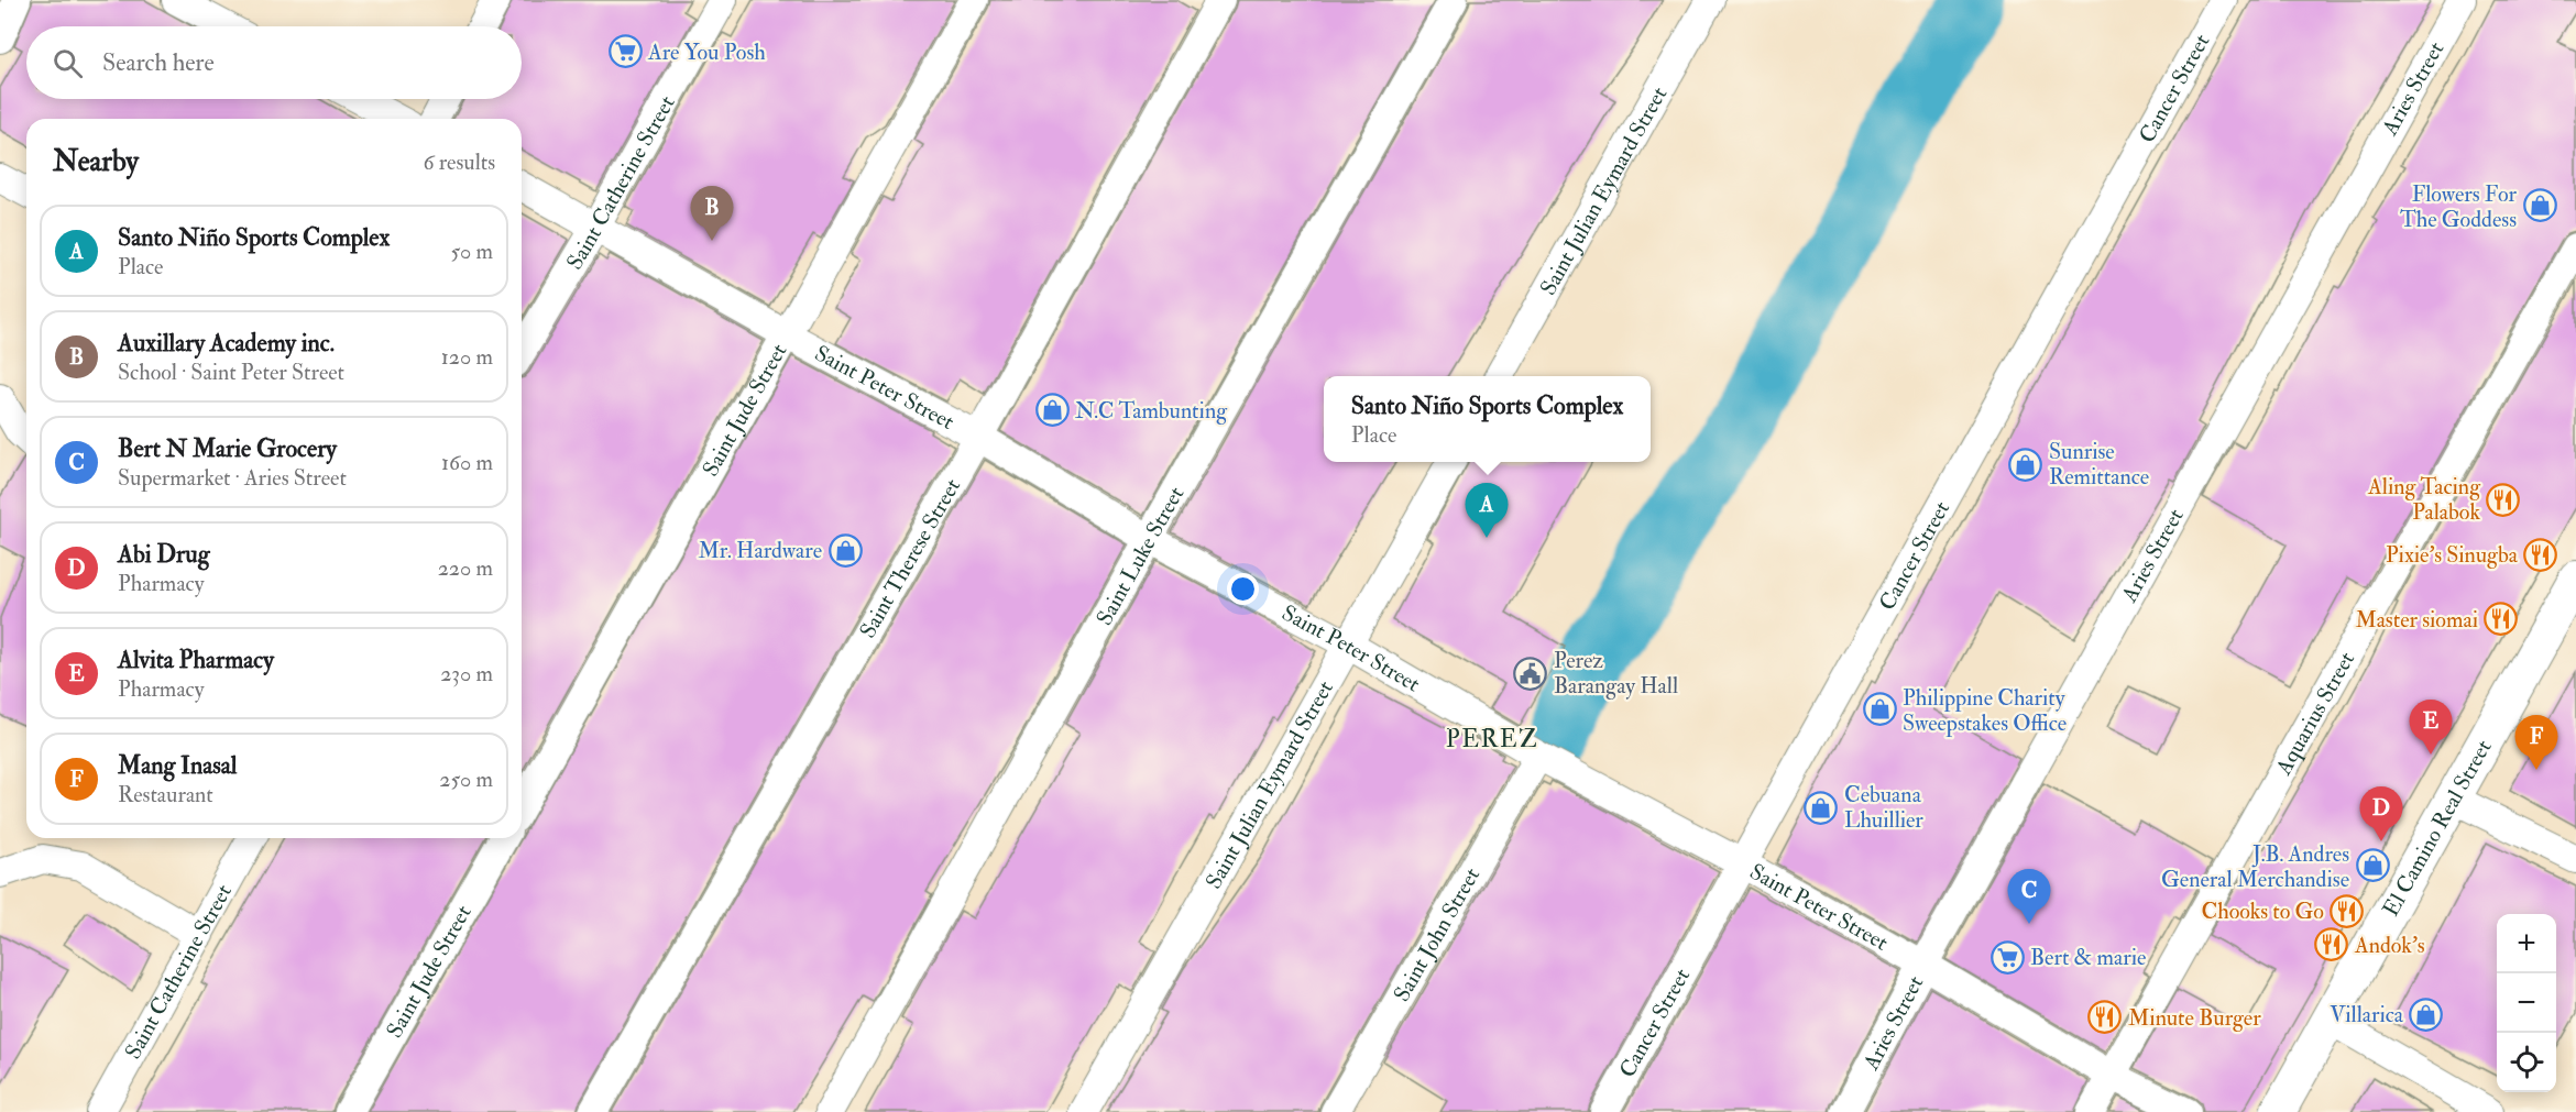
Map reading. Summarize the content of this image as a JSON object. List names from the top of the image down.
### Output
{
  "streets": {
    "street": [
      "Aries Street",
      "Cancer Street",
      "Saint Catherine Street",
      "Saint Julian Eymard Street",
      "Saint Peter Street",
      "Saint Jude Street",
      "Saint Luke Street",
      "Saint Therese Street",
      "Aquarius Street",
      "El Camino Real Street",
      "Saint John Street"
    ]
  },
  "crossings": [
    ["Aries Street", "Saint Peter Street"],
    ["Cancer Street", "Saint Peter Street"],
    ["Saint Catherine Street", "Saint Peter Street"],
    ["Saint Julian Eymard Street", "Saint Peter Street"],
    ["Saint Peter Street", "Saint Jude Street"],
    ["Saint Peter Street", "Saint Luke Street"],
    ["Saint Peter Street", "Saint Therese Street"],
    ["Saint Peter Street", "Aquarius Street"],
    ["Saint Peter Street", "Saint John Street"]
  ],
  "districts": ["PEREZ"],
  "places": {
    "supermarket": ["Are You Posh", "Bert & marie"],
    "shop": [
      "Flowers For The Goddess",
      "N.C Tambunting",
      "Sunrise Remittance",
      "Mr. Hardware",
      "Philippine Charity Sweepstakes Office",
      "Cebuana Lhuillier",
      "J.B. Andres General Merchandise",
      "Villarica"
    ],
    "restaurant": [
      "Aling Tacing Palabok",
      "Pixie's Sinugba",
      "Master siomai",
      "Chooks to Go",
      "Andok's",
      "Minute Burger"
    ],
    "public building": ["Perez Barangay Hall"]
  },
  "page": {
    "search": "Search here",
    "heading": ["Nearby", "6 results"],
    "pins": [
      "B",
      "A",
      "E",
      "F",
      "D",
      "C"
    ],
    "list": [
      {
        "mark": "A",
        "name": "Santo Niño Sports Complex",
        "note": "Place",
        "value": "50 m"
      },
      {
        "mark": "B",
        "name": "Auxillary Academy inc.",
        "note": "School · Saint Peter Street",
        "value": "120 m"
      },
      {
        "mark": "C",
        "name": "Bert N Marie Grocery",
        "note": "Supermarket · Aries Street",
        "value": "160 m"
      },
      {
        "mark": "D",
        "name": "Abi Drug",
        "note": "Pharmacy",
        "value": "220 m"
      },
      {
        "mark": "E",
        "name": "Alvita Pharmacy",
        "note": "Pharmacy",
        "value": "230 m"
      },
      {
        "mark": "F",
        "name": "Mang Inasal",
        "note": "Restaurant",
        "value": "250 m"
      }
    ],
    "popup": ["Santo Niño Sports Complex", "Place"],
    "map_buttons": ["+", "−"]
  }
}
